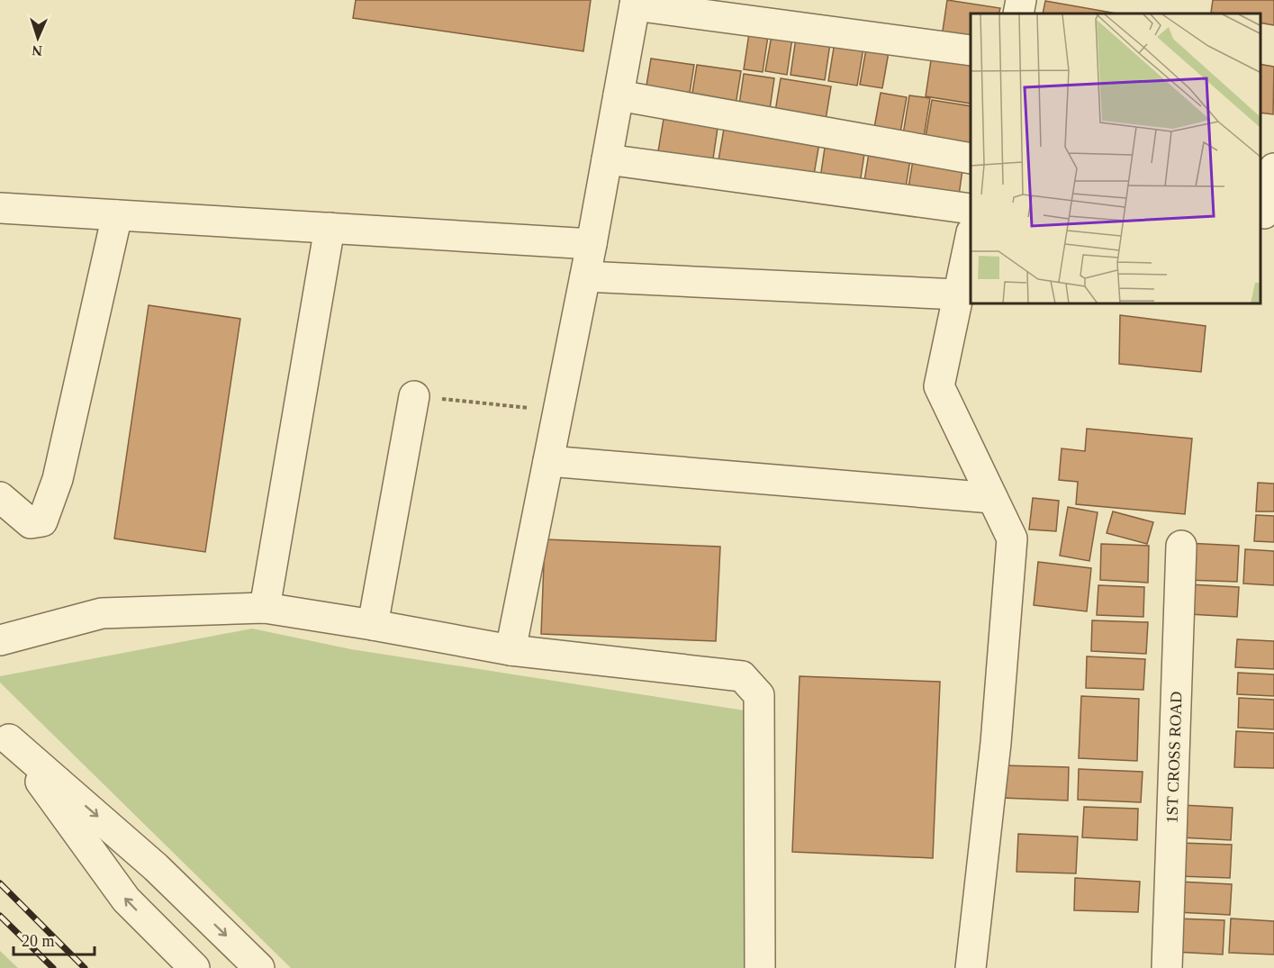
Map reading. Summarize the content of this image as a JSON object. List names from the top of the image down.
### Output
{
  "streets": {
    "street": ["1ST CROSS ROAD"]
  },
  "scale_bar": "20 m",
  "north": "bottom"
}
